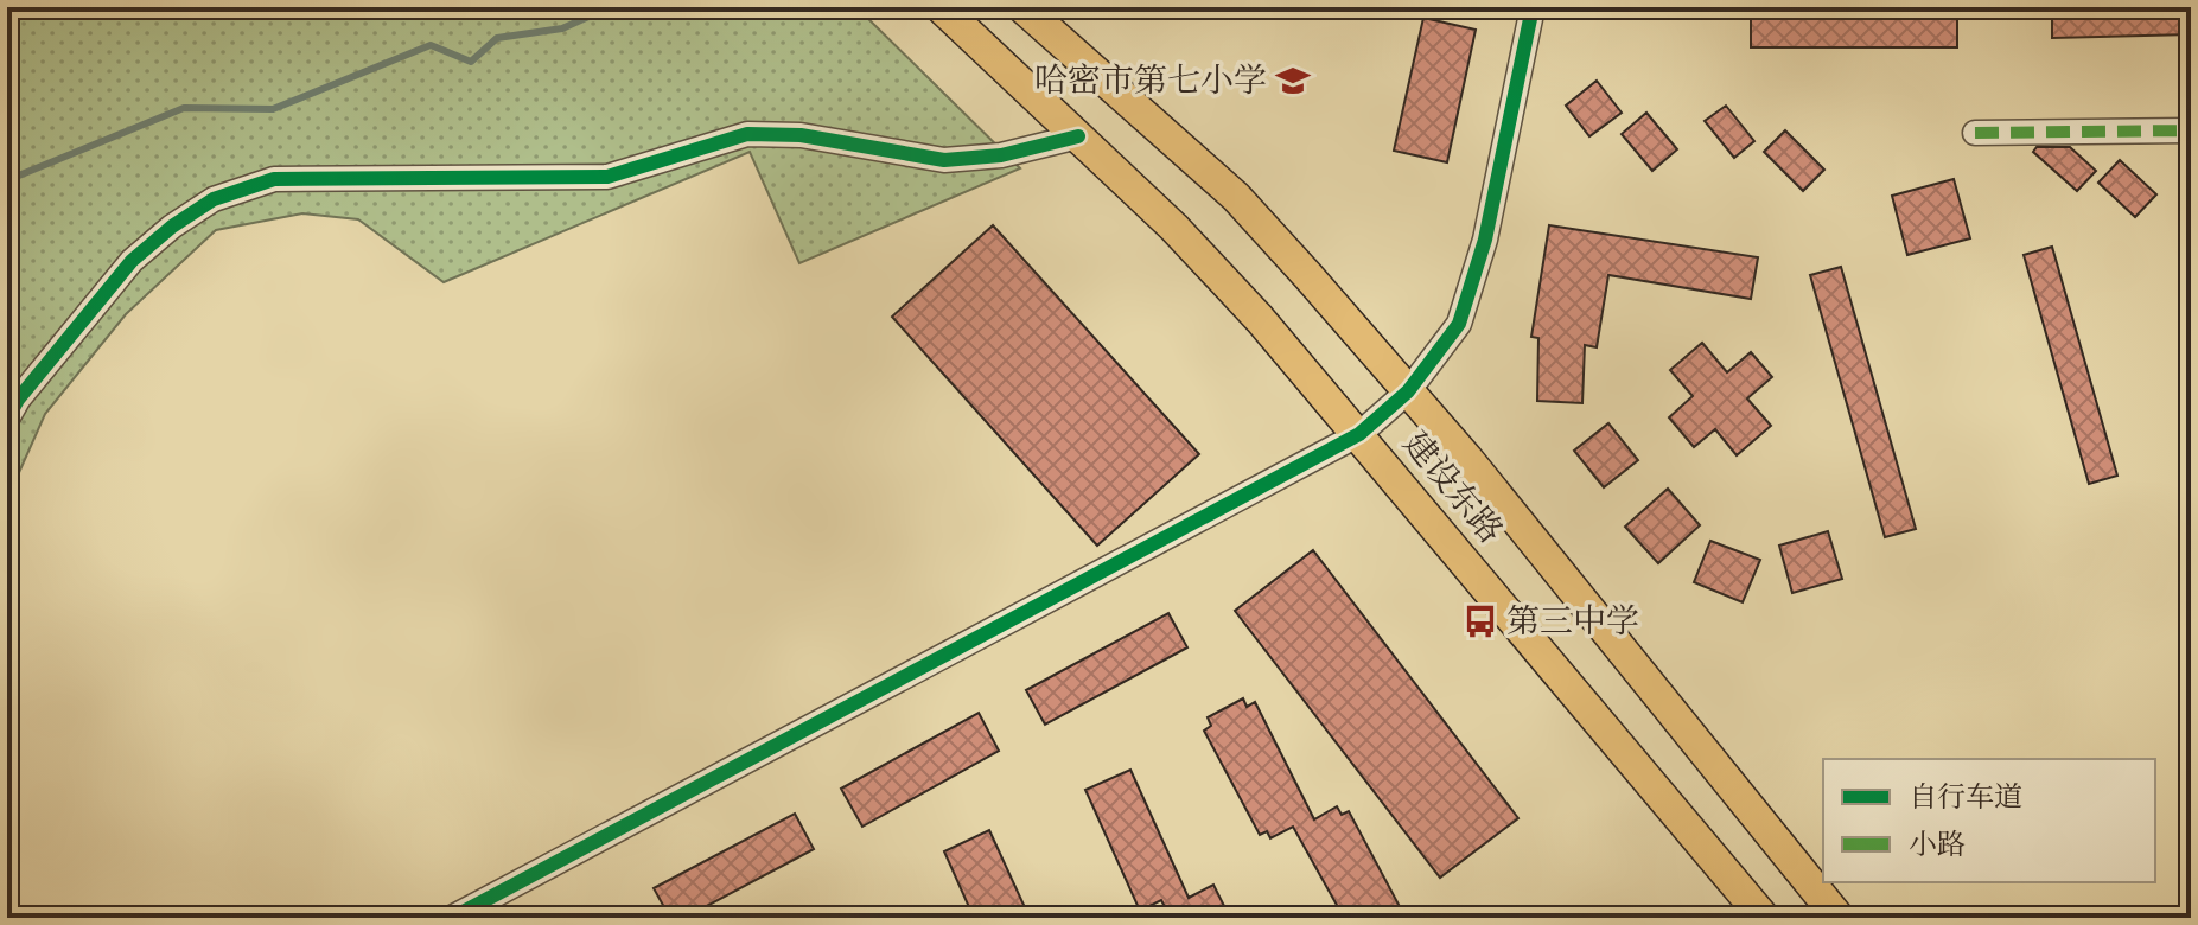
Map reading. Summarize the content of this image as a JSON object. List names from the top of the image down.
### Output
{
  "streets": {
    "main road": ["建设东路"]
  },
  "places": {
    "school or university": ["哈密市第七小学"],
    "bus stop": ["第三中学"]
  },
  "legend": ["自行车道", "小路"]
}
